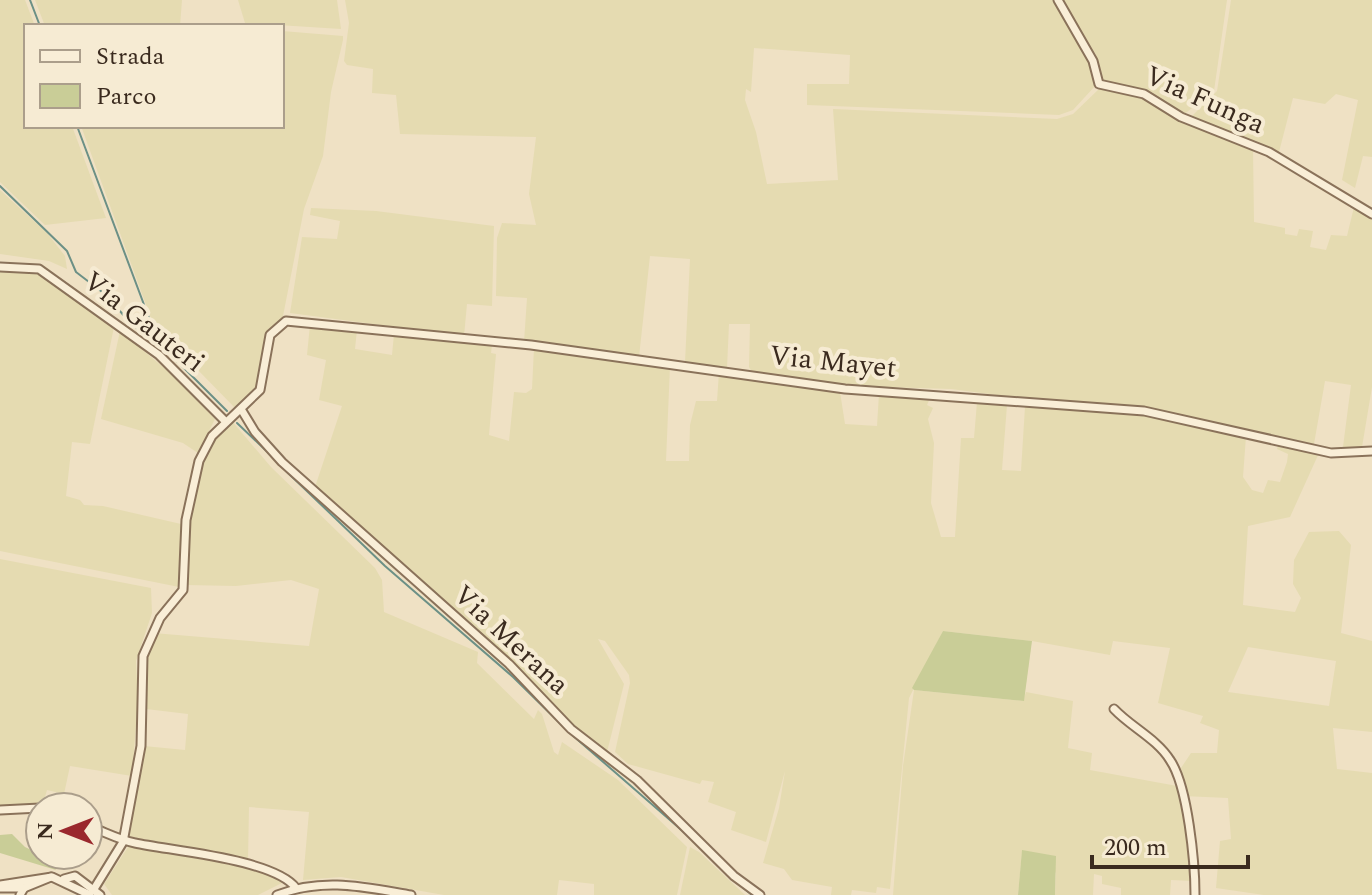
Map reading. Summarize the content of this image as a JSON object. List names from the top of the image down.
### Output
{
  "streets": {
    "street": [
      "Via Funga",
      "Via Gauteri",
      "Via Mayet",
      "Via Merana"
    ]
  },
  "crossings": [
    ["Via Mayet", "Via Merana"]
  ],
  "legend": ["Strada", "Parco"],
  "scale_bar": "200 m",
  "north": "left"
}
